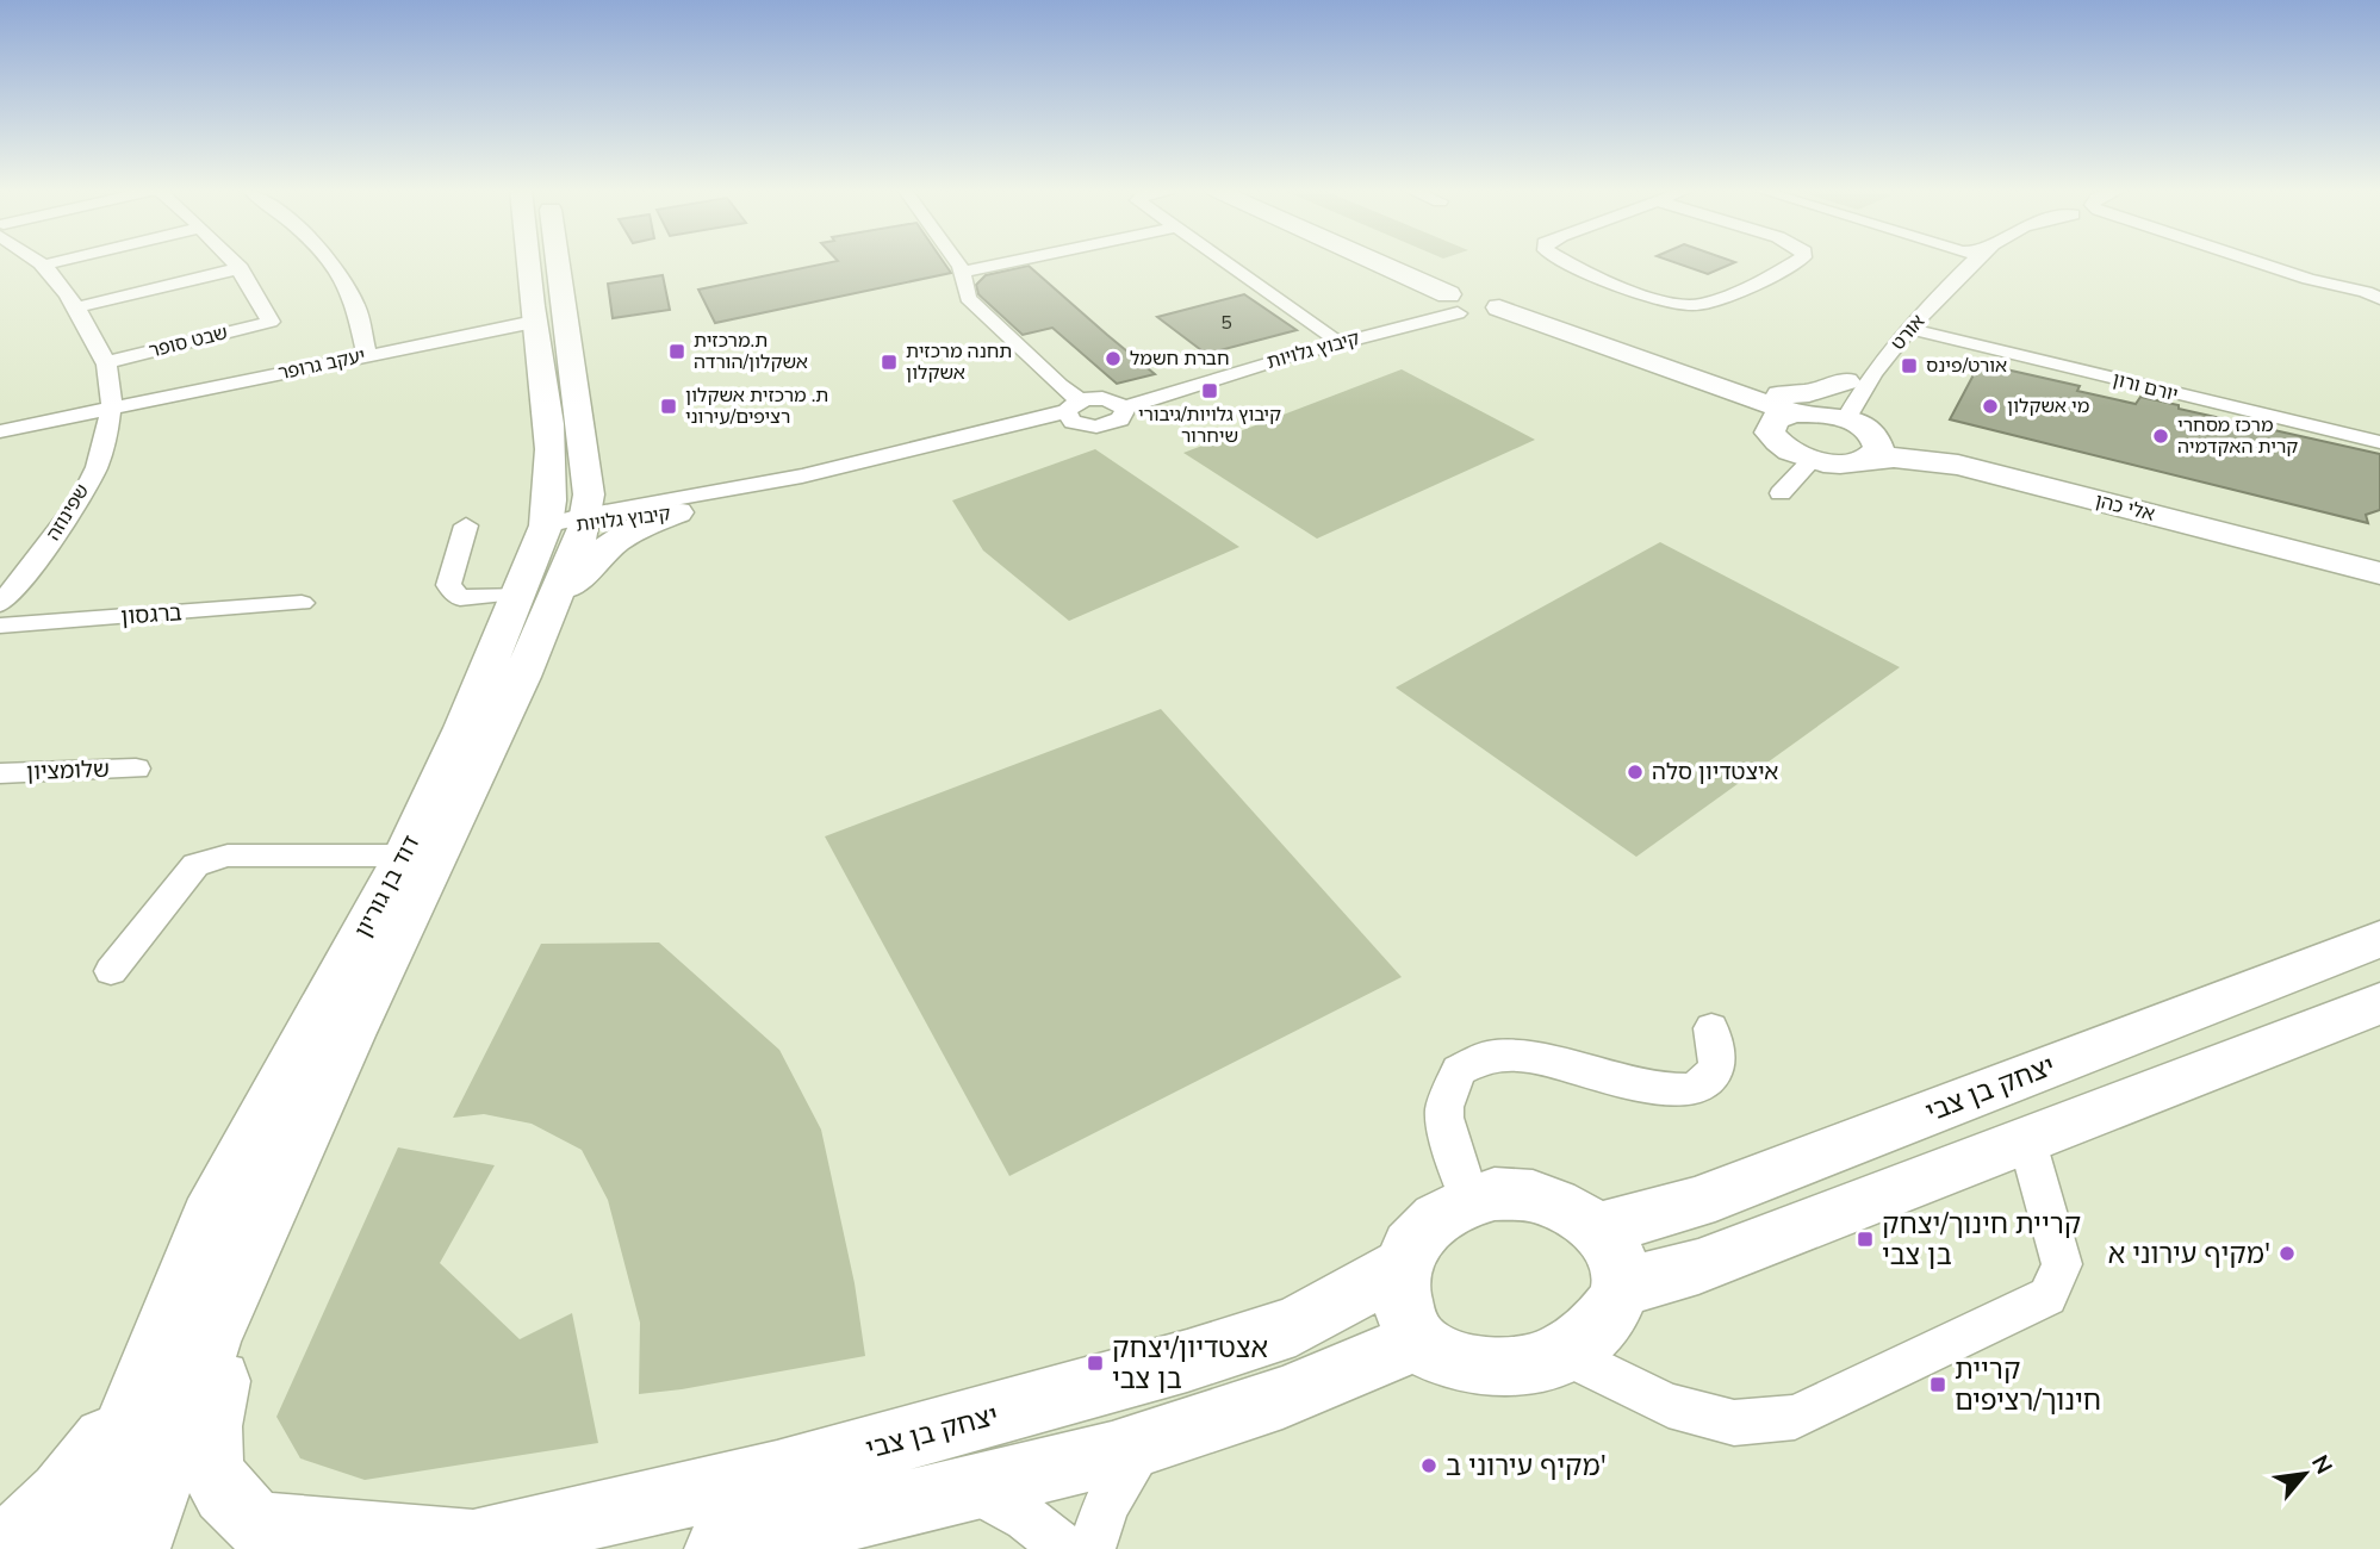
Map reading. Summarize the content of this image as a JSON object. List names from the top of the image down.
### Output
{
  "streets": {
    "street": [
      "אורט",
      "שבט סופר",
      "קיבוץ גלויות",
      "יעקב גרופר",
      "יורם ורון",
      "אלי כהן",
      "שפינוזה",
      "ברגסון",
      "שלומציון",
      "דוד בן גוריון",
      "יצחק בן צבי"
    ]
  },
  "crossings": [
    ["אורט", "יורם ורון"],
    ["אורט", "אלי כהן"],
    ["שבט סופר", "שפינוזה"],
    ["קיבוץ גלויות", "אלי כהן"],
    ["קיבוץ גלויות", "דוד בן גוריון"],
    ["יעקב גרופר", "שפינוזה"],
    ["יעקב גרופר", "דוד בן גוריון"],
    ["דוד בן גוריון", "יצחק בן צבי"]
  ],
  "places": {
    "transit": [
      "ת.מרכזית אשקלון/הורדה",
      "תחנה מרכזית אשקלון",
      "אורט/פינס",
      "קיבוץ גלויות/גיבורי שיחרור",
      "ת. מרכזית אשקלון רציפים/עירוני",
      "קריית חינוך/יצחק בן צבי",
      "אצטדיון/יצחק בן צבי",
      "קריית חינוך/רציפים"
    ],
    "other": [
      "חברת חשמל",
      "מי אשקלון",
      "מרכז מסחרי קרית האקדמיה",
      "איצטדיון סלה",
      "מקיף עירוני א'",
      "מקיף עירוני ב'"
    ]
  },
  "house_numbers": ["5"],
  "north": "top right"
}
